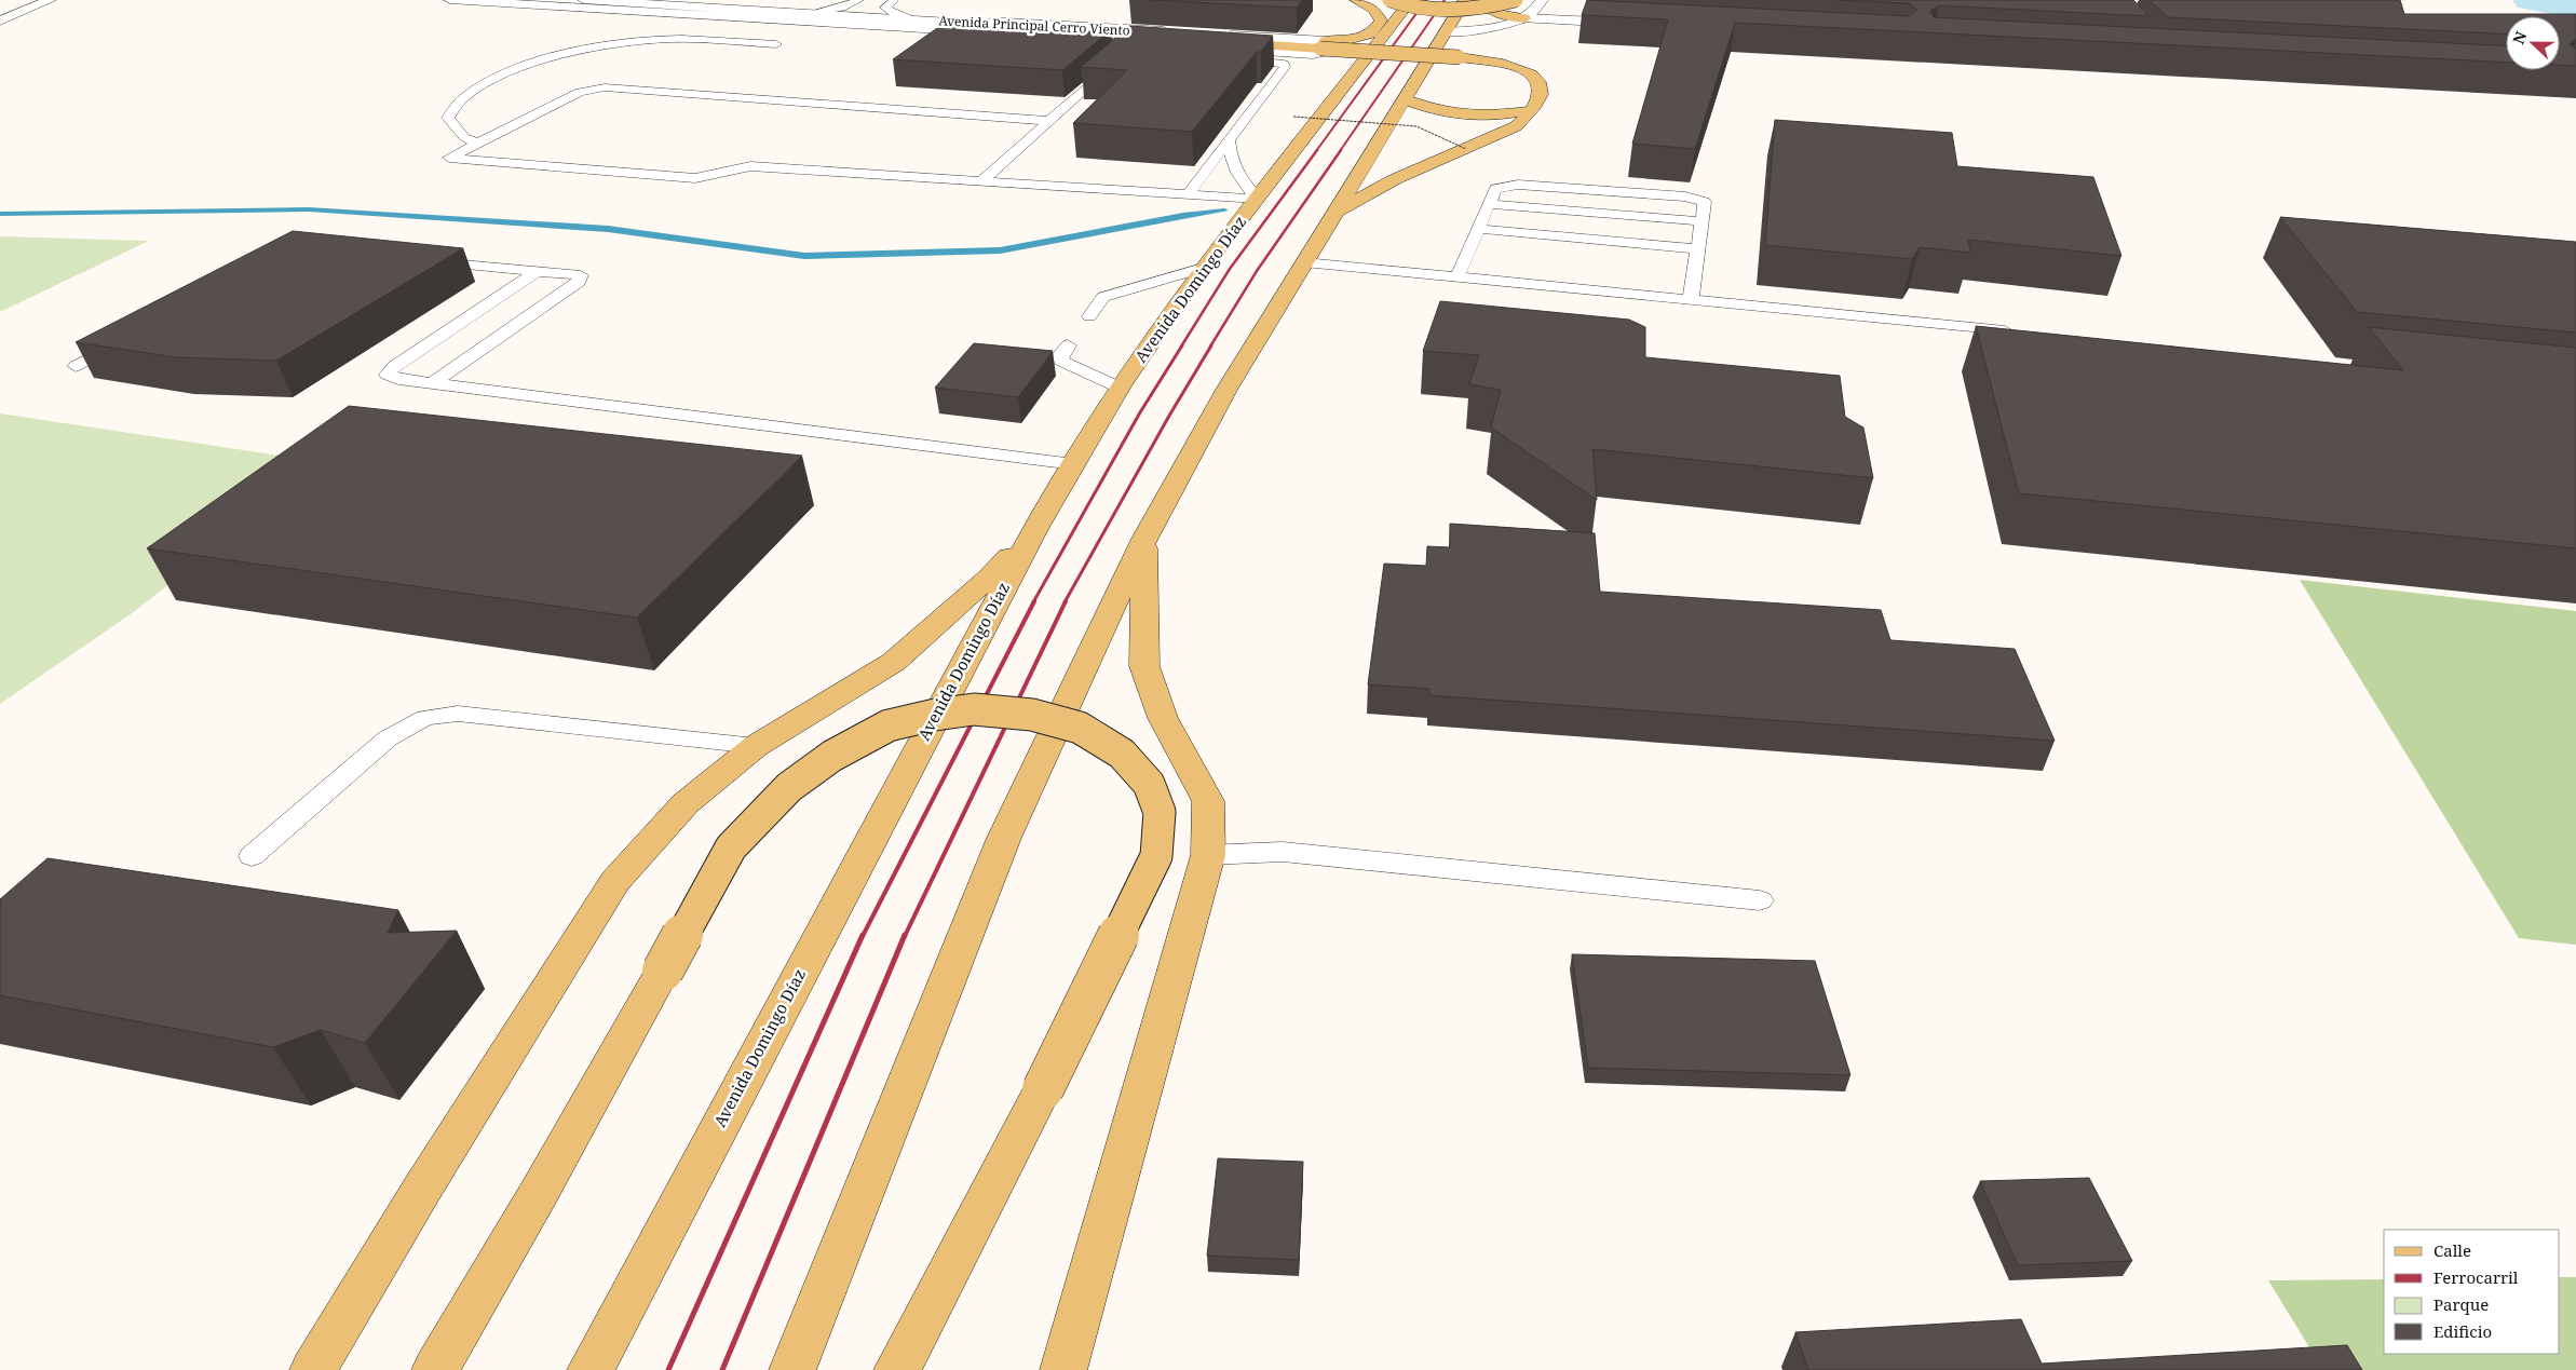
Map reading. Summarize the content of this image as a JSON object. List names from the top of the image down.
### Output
{
  "streets": {
    "main road": ["Avenida Domingo Díaz"],
    "street": ["Avenida Principal Cerro Viento"]
  },
  "legend": [
    "Calle",
    "Ferrocarril",
    "Parque",
    "Edificio"
  ],
  "north": "left"
}
